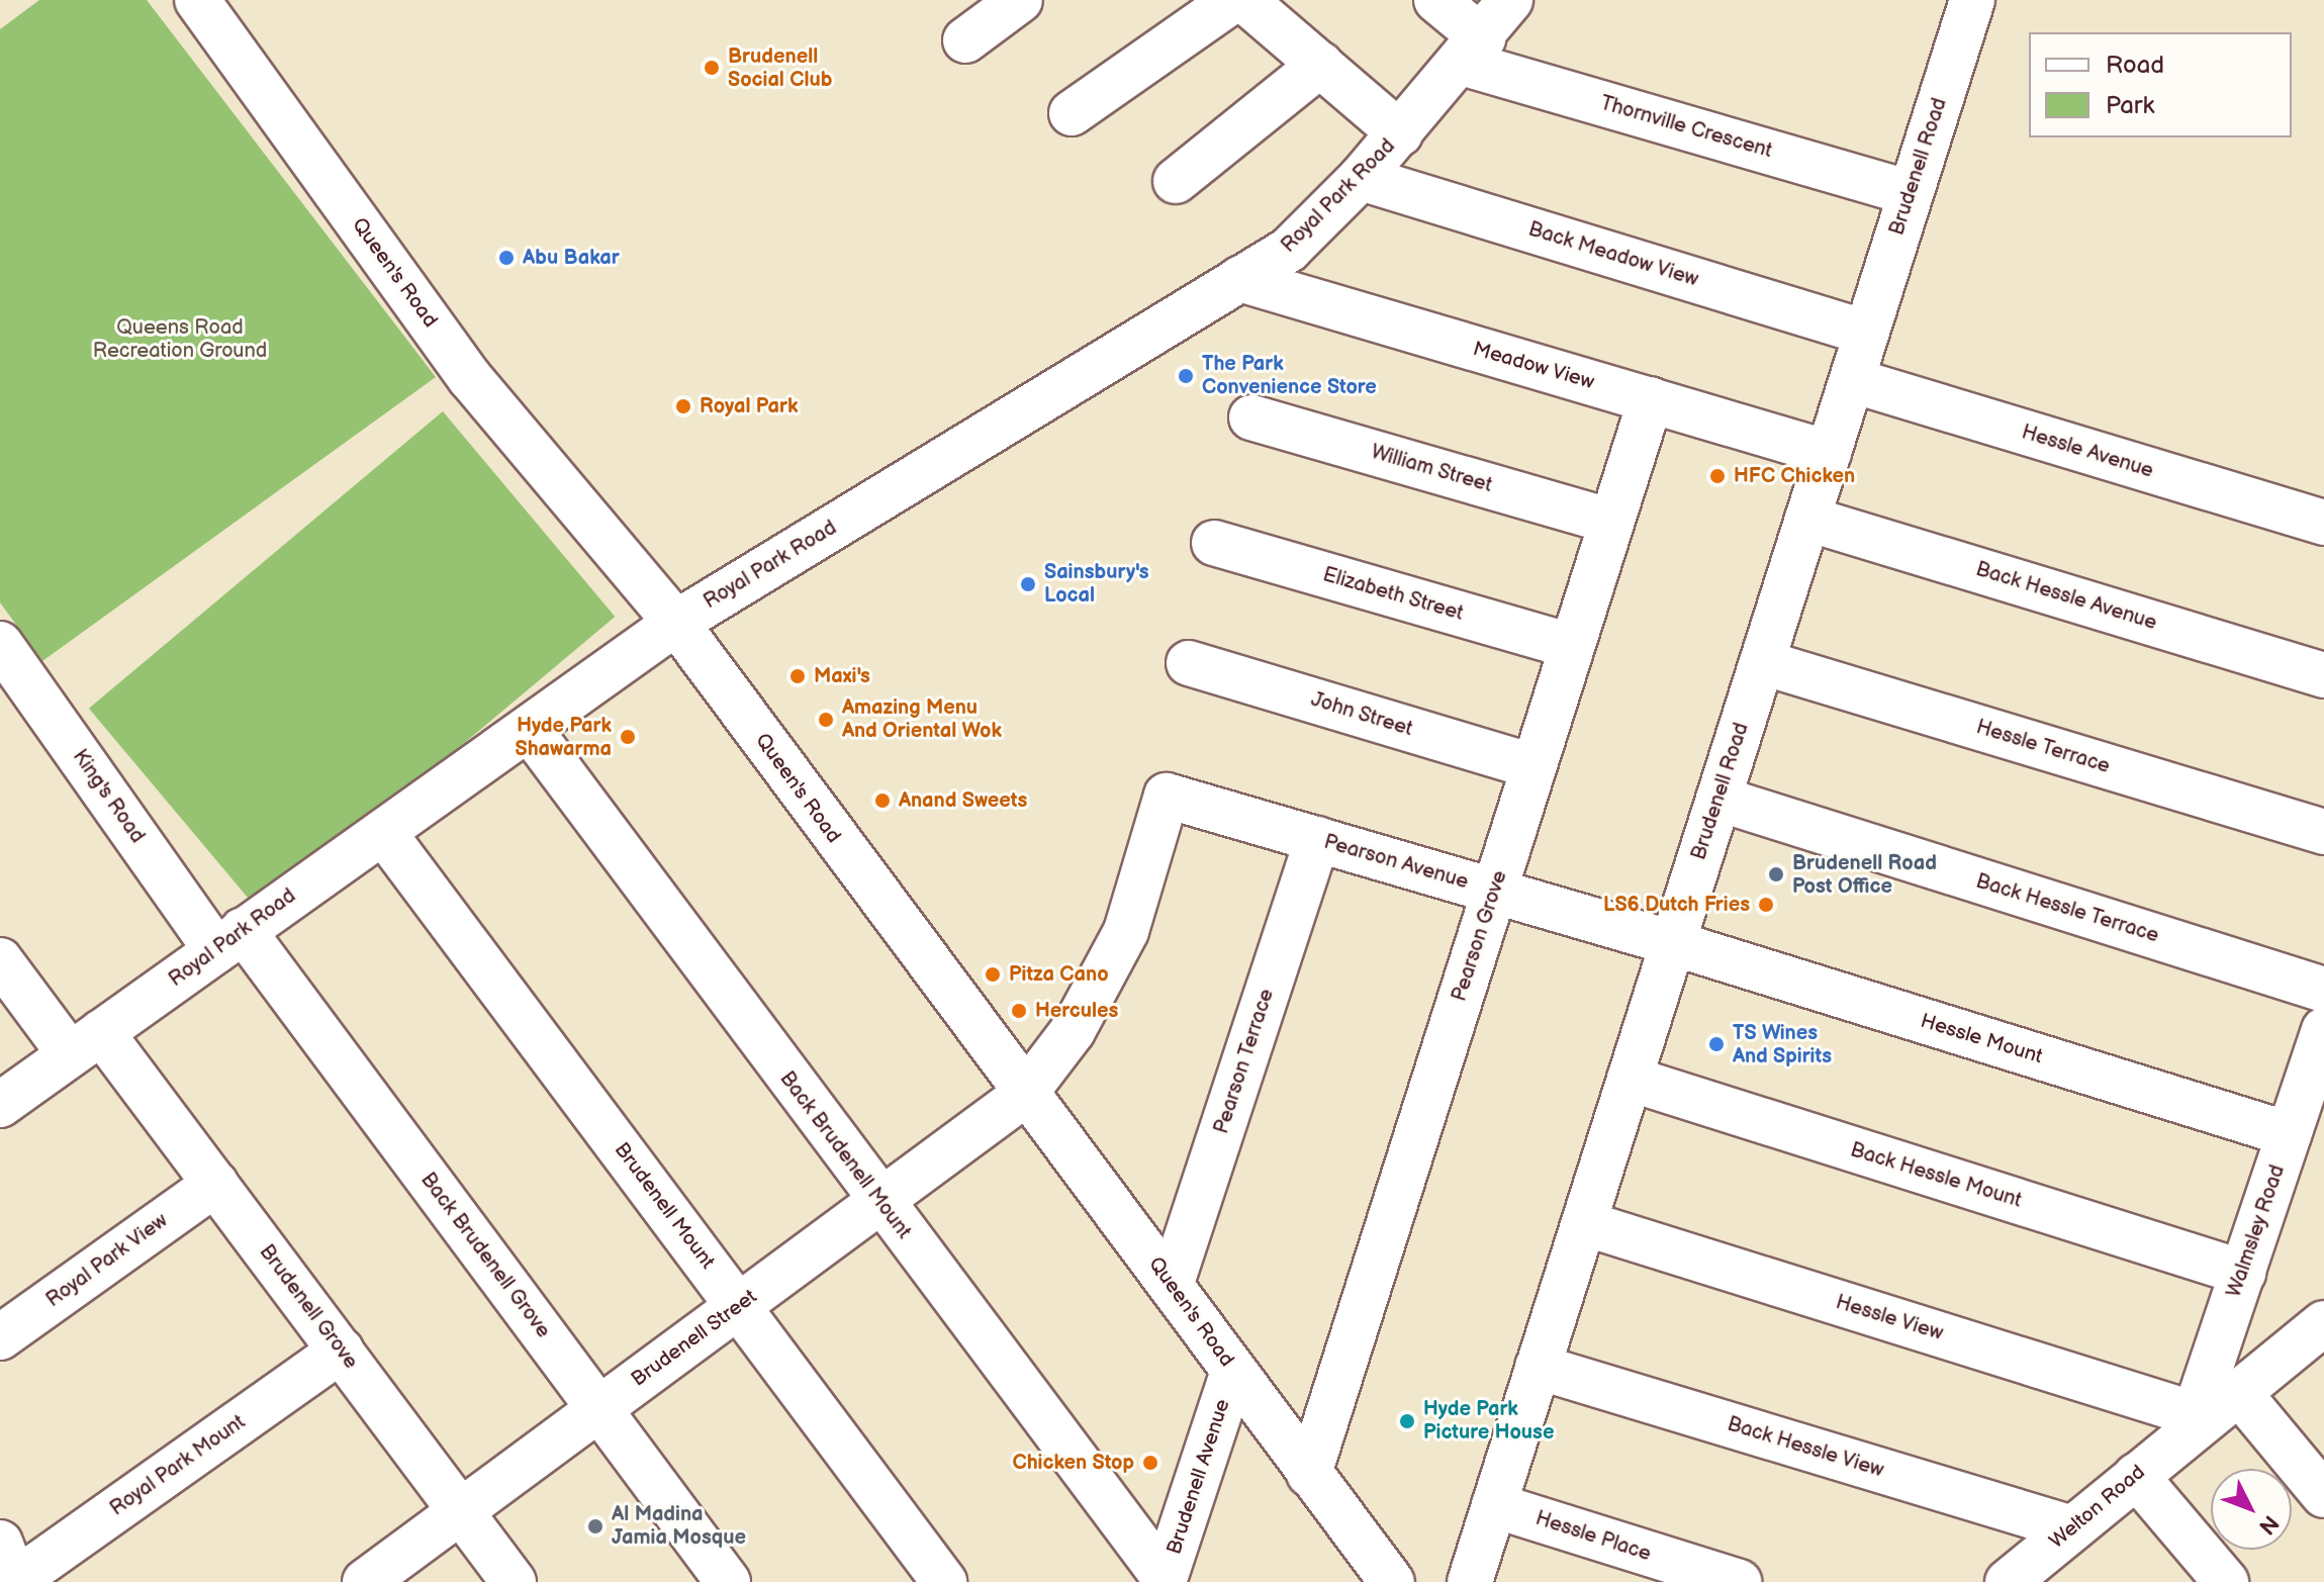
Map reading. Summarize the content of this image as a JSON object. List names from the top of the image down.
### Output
{
  "streets": {
    "street": [
      "Thornville Crescent",
      "Brudenell Road",
      "Royal Park Road",
      "Back Meadow View",
      "Queen's Road",
      "Meadow View",
      "Hessle Avenue",
      "William Street",
      "Elizabeth Street",
      "Back Hessle Avenue",
      "John Street",
      "Hessle Terrace",
      "King's Road",
      "Pearson Avenue",
      "Back Hessle Terrace",
      "Pearson Grove",
      "Hessle Mount",
      "Pearson Terrace",
      "Back Brudenell Mount",
      "Back Hessle Mount",
      "Brudenell Mount",
      "Walmsley Road",
      "Back Brudenell Grove",
      "Royal Park View",
      "Brudenell Grove",
      "Hessle View",
      "Brudenell Street",
      "Back Hessle View",
      "Royal Park Mount",
      "Brudenell Avenue",
      "Welton Road",
      "Hessle Place"
    ]
  },
  "crossings": [
    ["Thornville Crescent", "Brudenell Road"],
    ["Thornville Crescent", "Royal Park Road"],
    ["Brudenell Road", "Back Meadow View"],
    ["Brudenell Road", "Meadow View"],
    ["Brudenell Road", "Hessle Avenue"],
    ["Brudenell Road", "Back Hessle Avenue"],
    ["Brudenell Road", "Hessle Terrace"],
    ["Brudenell Road", "Pearson Avenue"],
    ["Brudenell Road", "Back Hessle Terrace"],
    ["Brudenell Road", "Hessle Mount"],
    ["Brudenell Road", "Back Hessle Mount"],
    ["Brudenell Road", "Hessle View"],
    ["Brudenell Road", "Back Hessle View"],
    ["Brudenell Road", "Hessle Place"],
    ["Royal Park Road", "Back Meadow View"],
    ["Royal Park Road", "Queen's Road"],
    ["Royal Park Road", "Meadow View"],
    ["Royal Park Road", "King's Road"],
    ["Royal Park Road", "Back Brudenell Mount"],
    ["Royal Park Road", "Brudenell Mount"],
    ["Royal Park Road", "Back Brudenell Grove"],
    ["Royal Park Road", "Brudenell Grove"],
    ["Queen's Road", "Pearson Grove"],
    ["Queen's Road", "Pearson Terrace"],
    ["Queen's Road", "Brudenell Street"],
    ["Queen's Road", "Brudenell Avenue"],
    ["Meadow View", "Pearson Grove"],
    ["William Street", "Pearson Grove"],
    ["Elizabeth Street", "Pearson Grove"],
    ["John Street", "Pearson Grove"],
    ["King's Road", "Back Brudenell Grove"],
    ["Pearson Avenue", "Pearson Grove"],
    ["Pearson Avenue", "Hessle Mount"],
    ["Pearson Avenue", "Pearson Terrace"],
    ["Pearson Avenue", "Brudenell Street"],
    ["Hessle Mount", "Walmsley Road"],
    ["Back Brudenell Mount", "Brudenell Street"],
    ["Back Brudenell Mount", "Brudenell Avenue"],
    ["Back Hessle Mount", "Walmsley Road"],
    ["Brudenell Mount", "Brudenell Street"],
    ["Walmsley Road", "Hessle View"],
    ["Walmsley Road", "Welton Road"],
    ["Back Brudenell Grove", "Brudenell Street"],
    ["Royal Park View", "Brudenell Grove"],
    ["Brudenell Grove", "Brudenell Street"],
    ["Brudenell Grove", "Royal Park Mount"],
    ["Hessle View", "Welton Road"],
    ["Back Hessle View", "Welton Road"]
  ],
  "parks": ["Queens Road Recreation Ground"],
  "places": [
    "Brudenell Social Club",
    "Abu Bakar",
    "The Park Convenience Store",
    "Royal Park",
    "HFC Chicken",
    "Sainsbury's Local",
    "Maxi's",
    "Amazing Menu And Oriental Wok",
    "Hyde Park Shawarma",
    "Anand Sweets",
    "Brudenell Road Post Office",
    "LS6 Dutch Fries",
    "Pitza Cano",
    "Hercules",
    "TS Wines And Spirits",
    "Hyde Park Picture House",
    "Chicken Stop",
    "Al Madina Jamia Mosque"
  ],
  "legend": ["Road", "Park"],
  "north": "bottom right"
}
